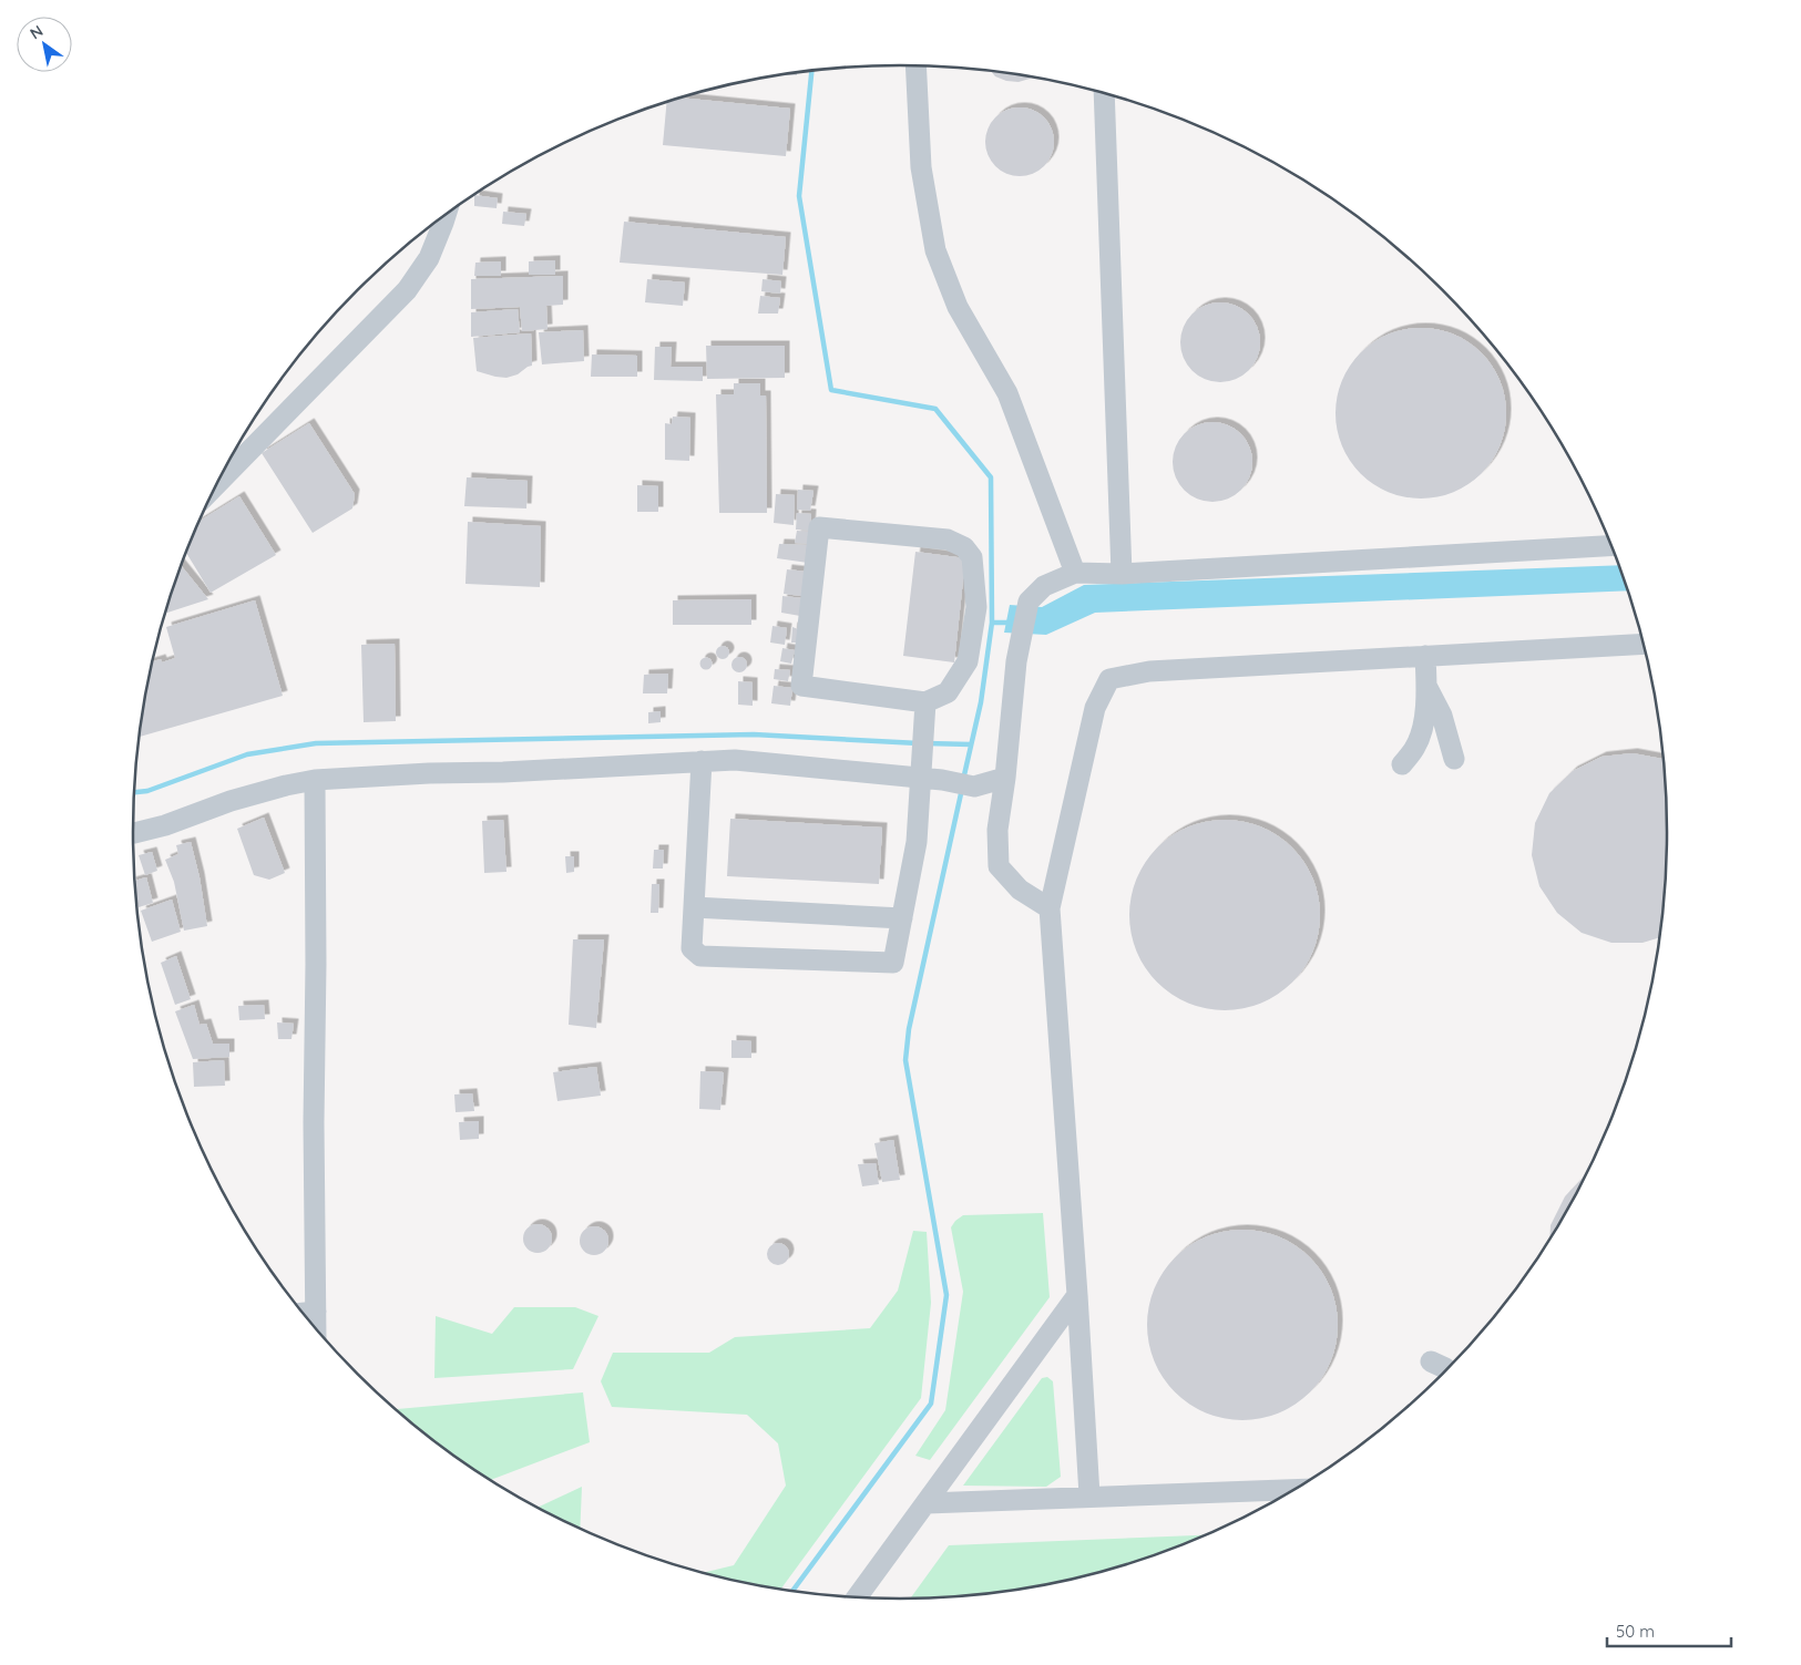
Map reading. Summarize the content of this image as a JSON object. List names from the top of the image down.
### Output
{
  "scale_bar": "50 m",
  "north": "top left"
}
